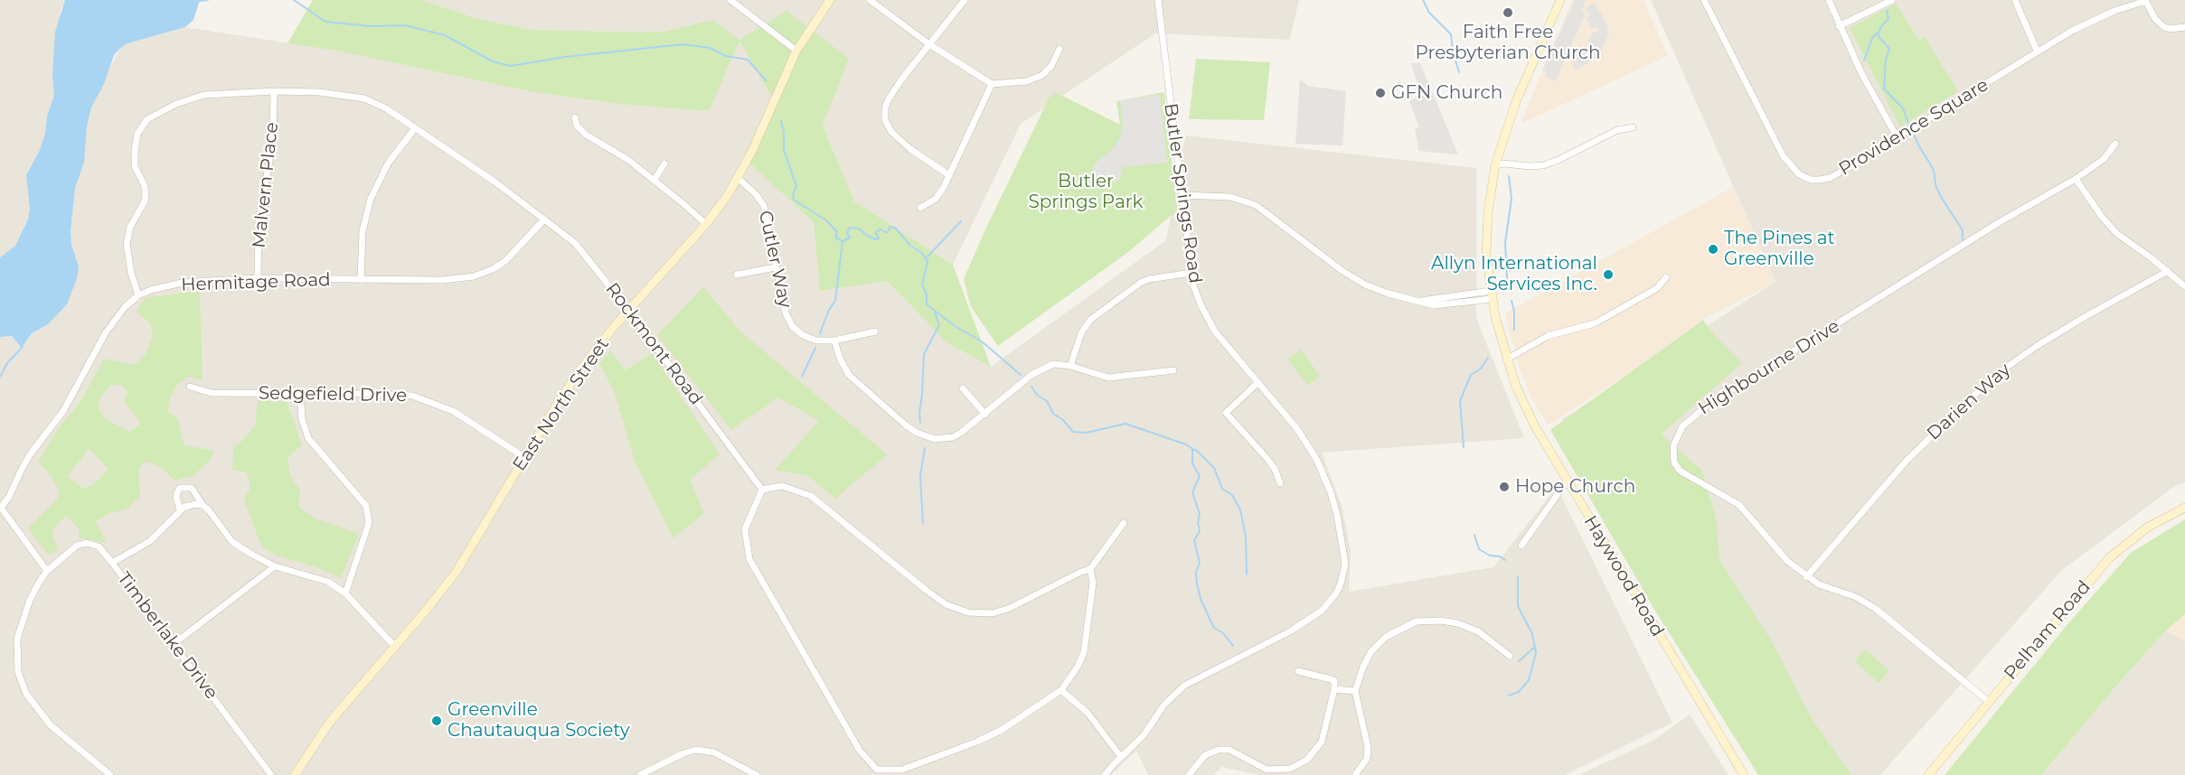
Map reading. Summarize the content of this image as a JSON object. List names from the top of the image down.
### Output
{
  "streets": {
    "main road": ["East North Street", "Haywood Road", "Pelham Road"],
    "street": [
      "Providence Square",
      "Malvern Place",
      "Butler Springs Road",
      "Cutler Way",
      "Hermitage Road",
      "Rockmont Road",
      "Highbourne Drive",
      "Sedgefield Drive",
      "Darien Way",
      "Timberlake Drive"
    ]
  },
  "crossings": [
    ["Malvern Place", "Hermitage Road"],
    ["Malvern Place", "Rockmont Road"],
    ["Cutler Way", "East North Street"],
    ["Hermitage Road", "Rockmont Road"],
    ["Rockmont Road", "East North Street"],
    ["Highbourne Drive", "Darien Way"],
    ["Highbourne Drive", "Pelham Road"],
    ["Sedgefield Drive", "East North Street"]
  ],
  "parks": ["Butler Springs Park"],
  "places": [
    "Faith Free Presbyterian Church",
    "GFN Church",
    "The Pines at Greenville",
    "Allyn International Services Inc.",
    "Hope Church",
    "Greenville Chautauqua Society"
  ]
}
